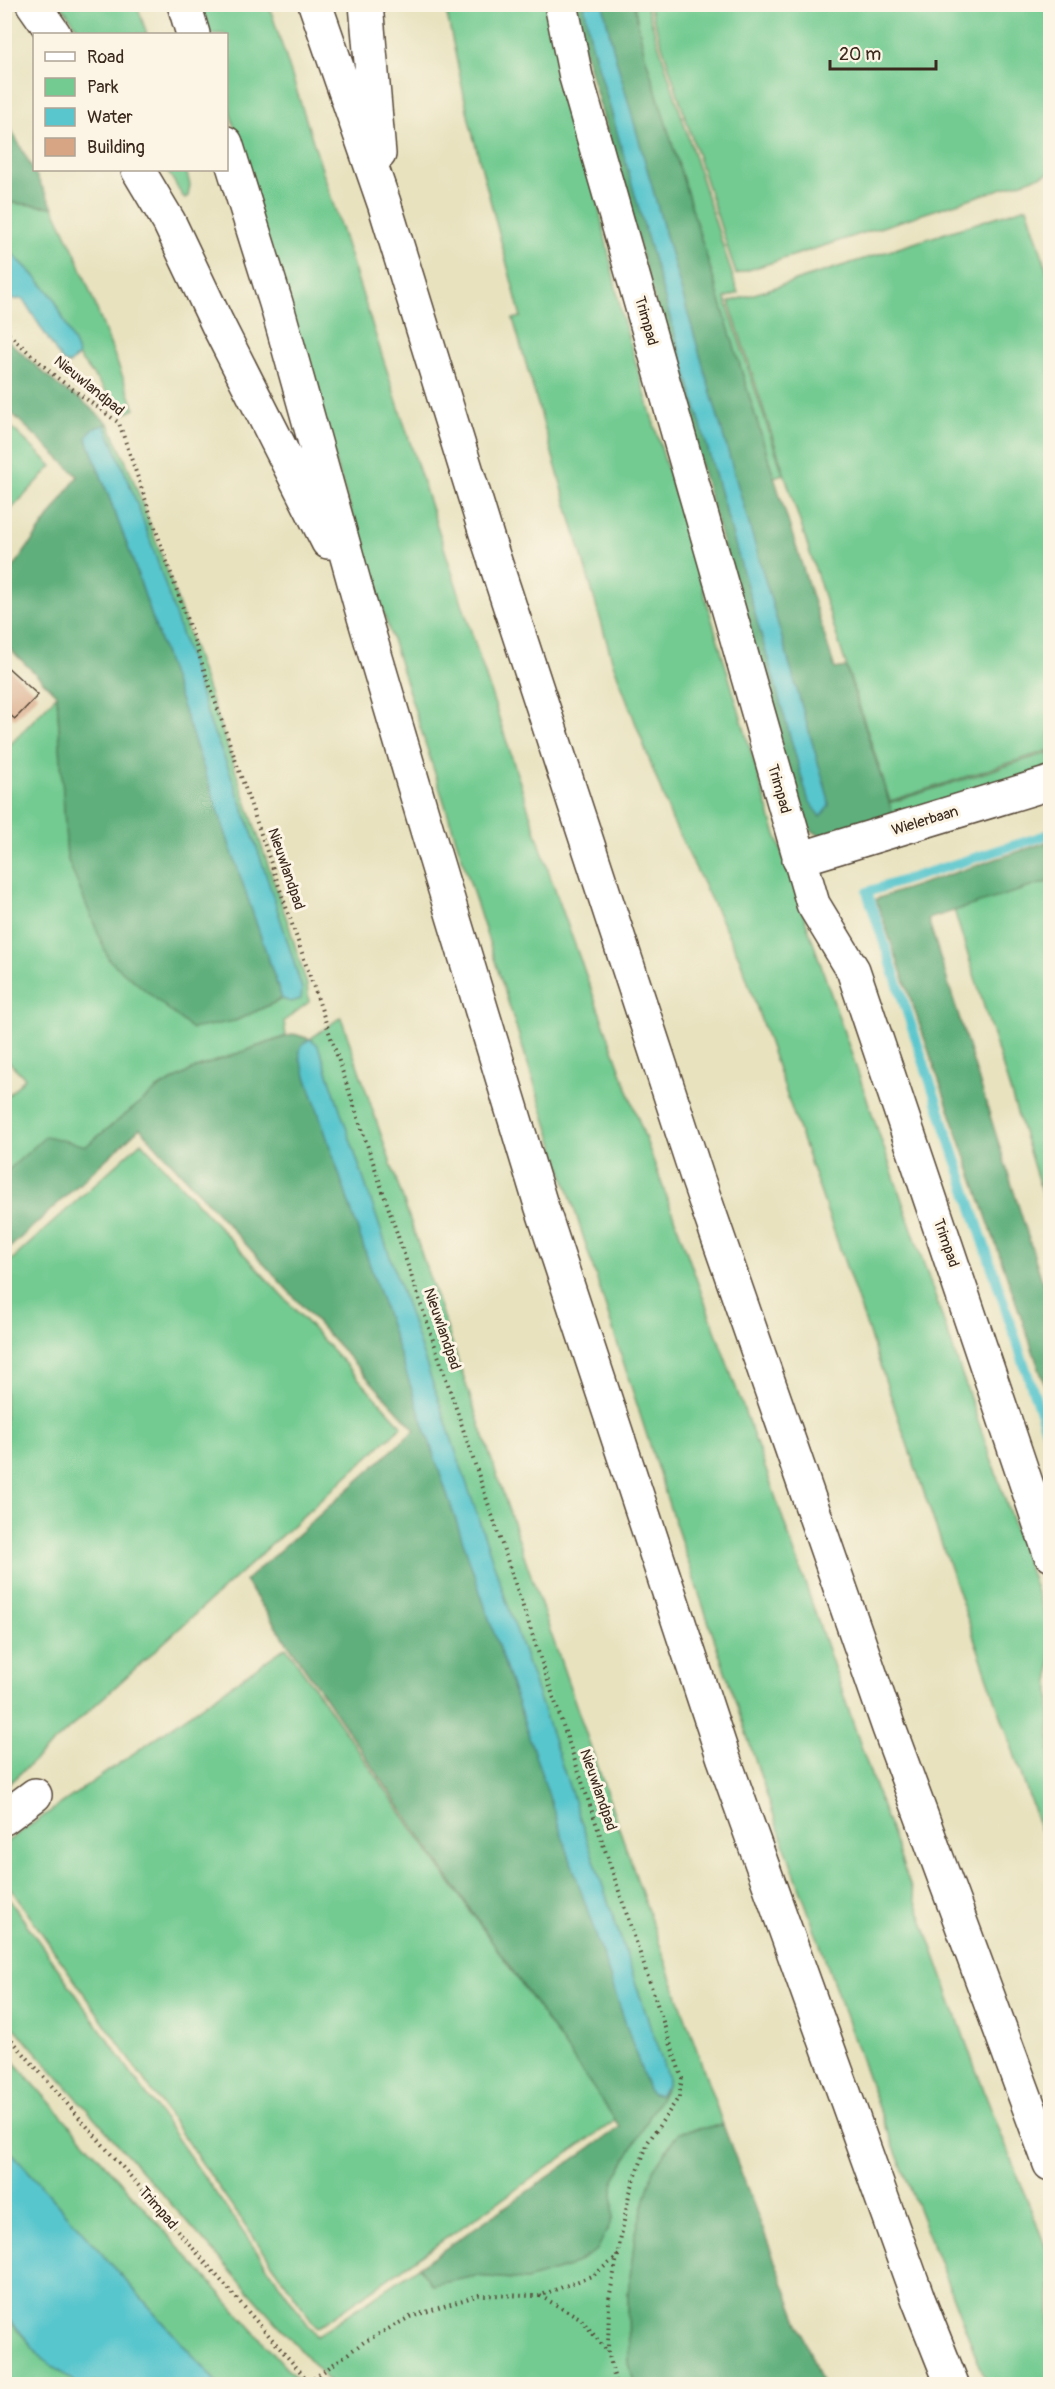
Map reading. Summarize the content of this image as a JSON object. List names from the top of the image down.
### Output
{
  "streets": {
    "main road": ["Trimpad", "Wielerbaan"],
    "path": ["Nieuwlandpad"]
  },
  "crossings": [
    ["Trimpad", "Wielerbaan"]
  ],
  "legend": [
    "Road",
    "Park",
    "Water",
    "Building"
  ],
  "scale_bar": "20 m"
}
